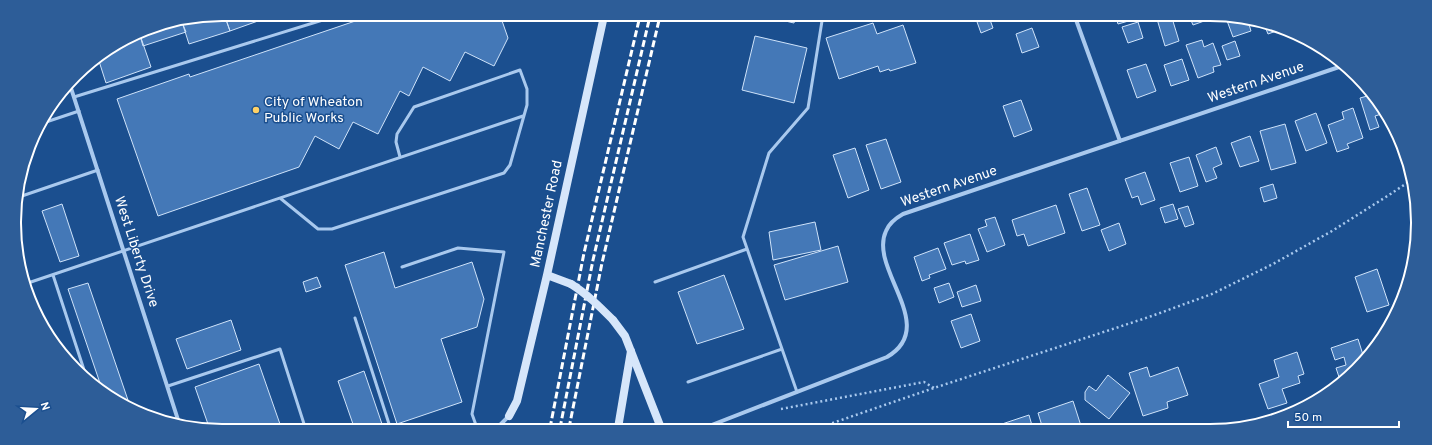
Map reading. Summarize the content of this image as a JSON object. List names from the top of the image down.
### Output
{
  "streets": {
    "street": ["Western Avenue", "Manchester Road", "West Liberty Drive"]
  },
  "places": ["City of Wheaton Public Works"],
  "scale_bar": "50 m",
  "north": "right"
}
